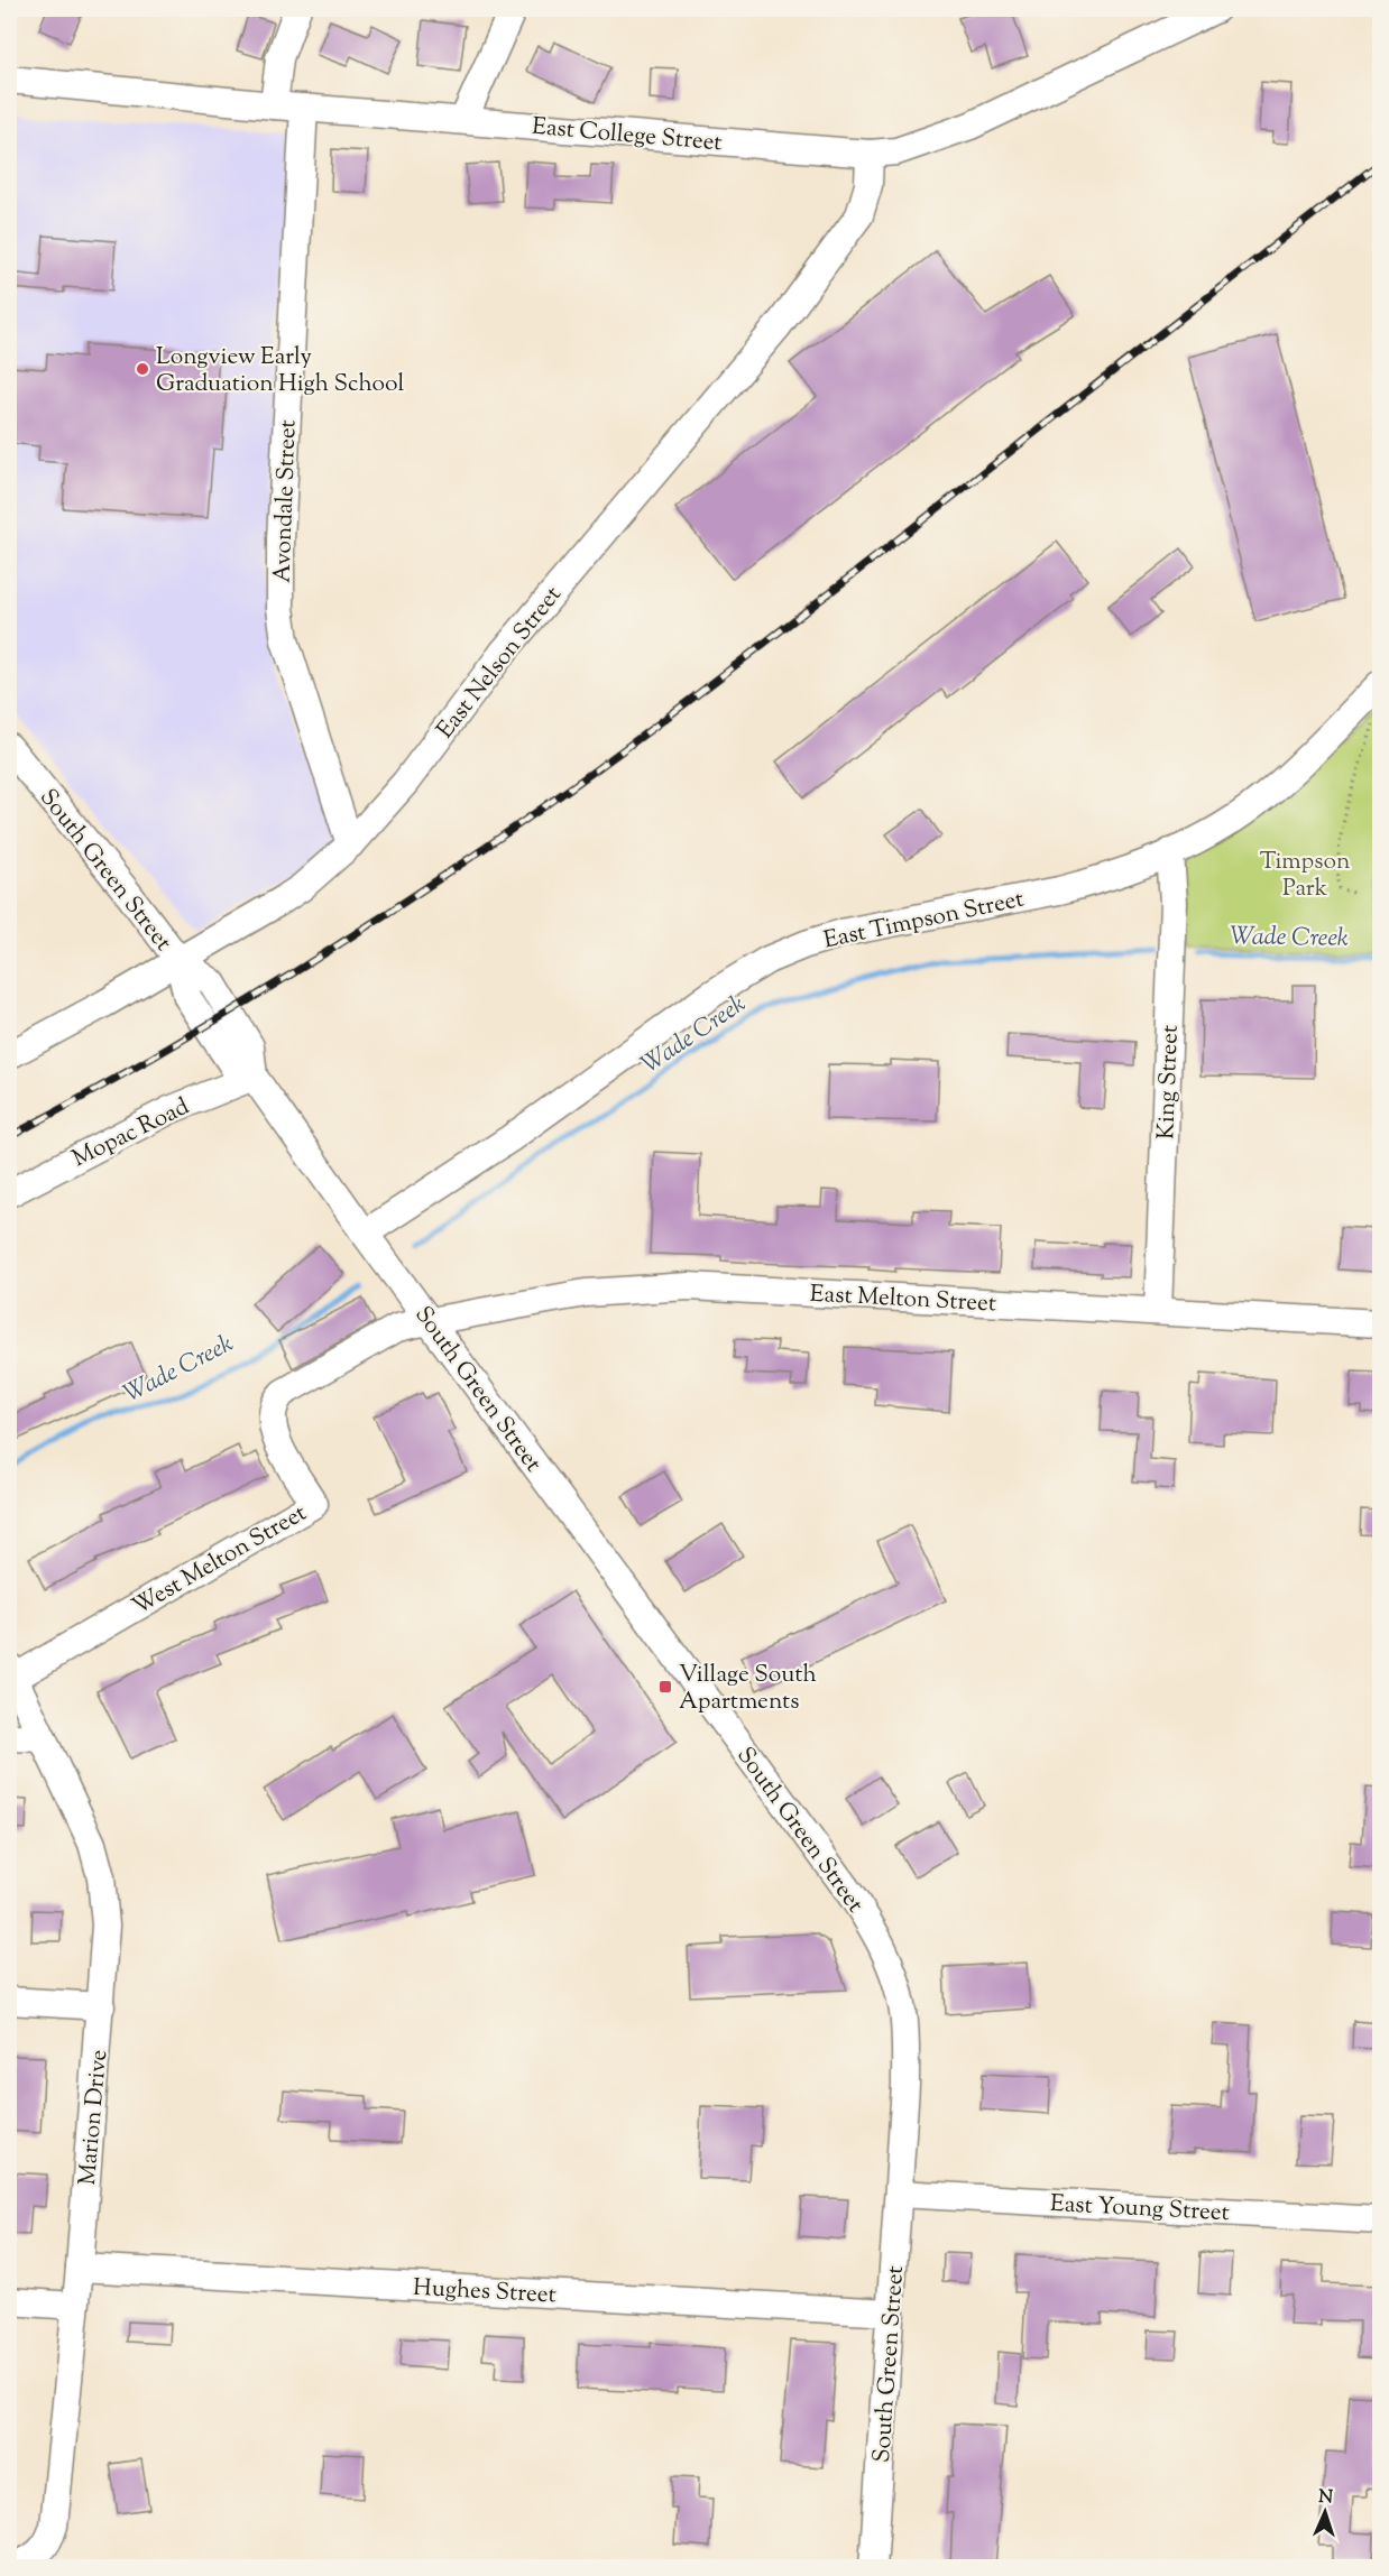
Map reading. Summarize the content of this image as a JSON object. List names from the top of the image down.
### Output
{
  "streets": {
    "street": [
      "East College Street",
      "Avondale Street",
      "East Nelson Street",
      "South Green Street",
      "East Timpson Street",
      "King Street",
      "Mopac Road",
      "East Melton Street",
      "West Melton Street",
      "Marion Drive",
      "East Young Street",
      "Hughes Street"
    ]
  },
  "crossings": [
    ["East College Street", "Avondale Street"],
    ["East College Street", "East Nelson Street"],
    ["Avondale Street", "East Nelson Street"],
    ["East Nelson Street", "South Green Street"],
    ["South Green Street", "East Timpson Street"],
    ["South Green Street", "Mopac Road"],
    ["South Green Street", "East Melton Street"],
    ["South Green Street", "West Melton Street"],
    ["South Green Street", "East Young Street"],
    ["South Green Street", "Hughes Street"],
    ["East Timpson Street", "King Street"],
    ["King Street", "East Melton Street"],
    ["East Melton Street", "West Melton Street"],
    ["West Melton Street", "Marion Drive"],
    ["Marion Drive", "Hughes Street"]
  ],
  "water": ["Wade Creek"],
  "parks": ["Timpson Park"],
  "places": {
    "other": ["Longview Early Graduation High School"],
    "transit": ["Village South Apartments"]
  },
  "north": "top"
}
